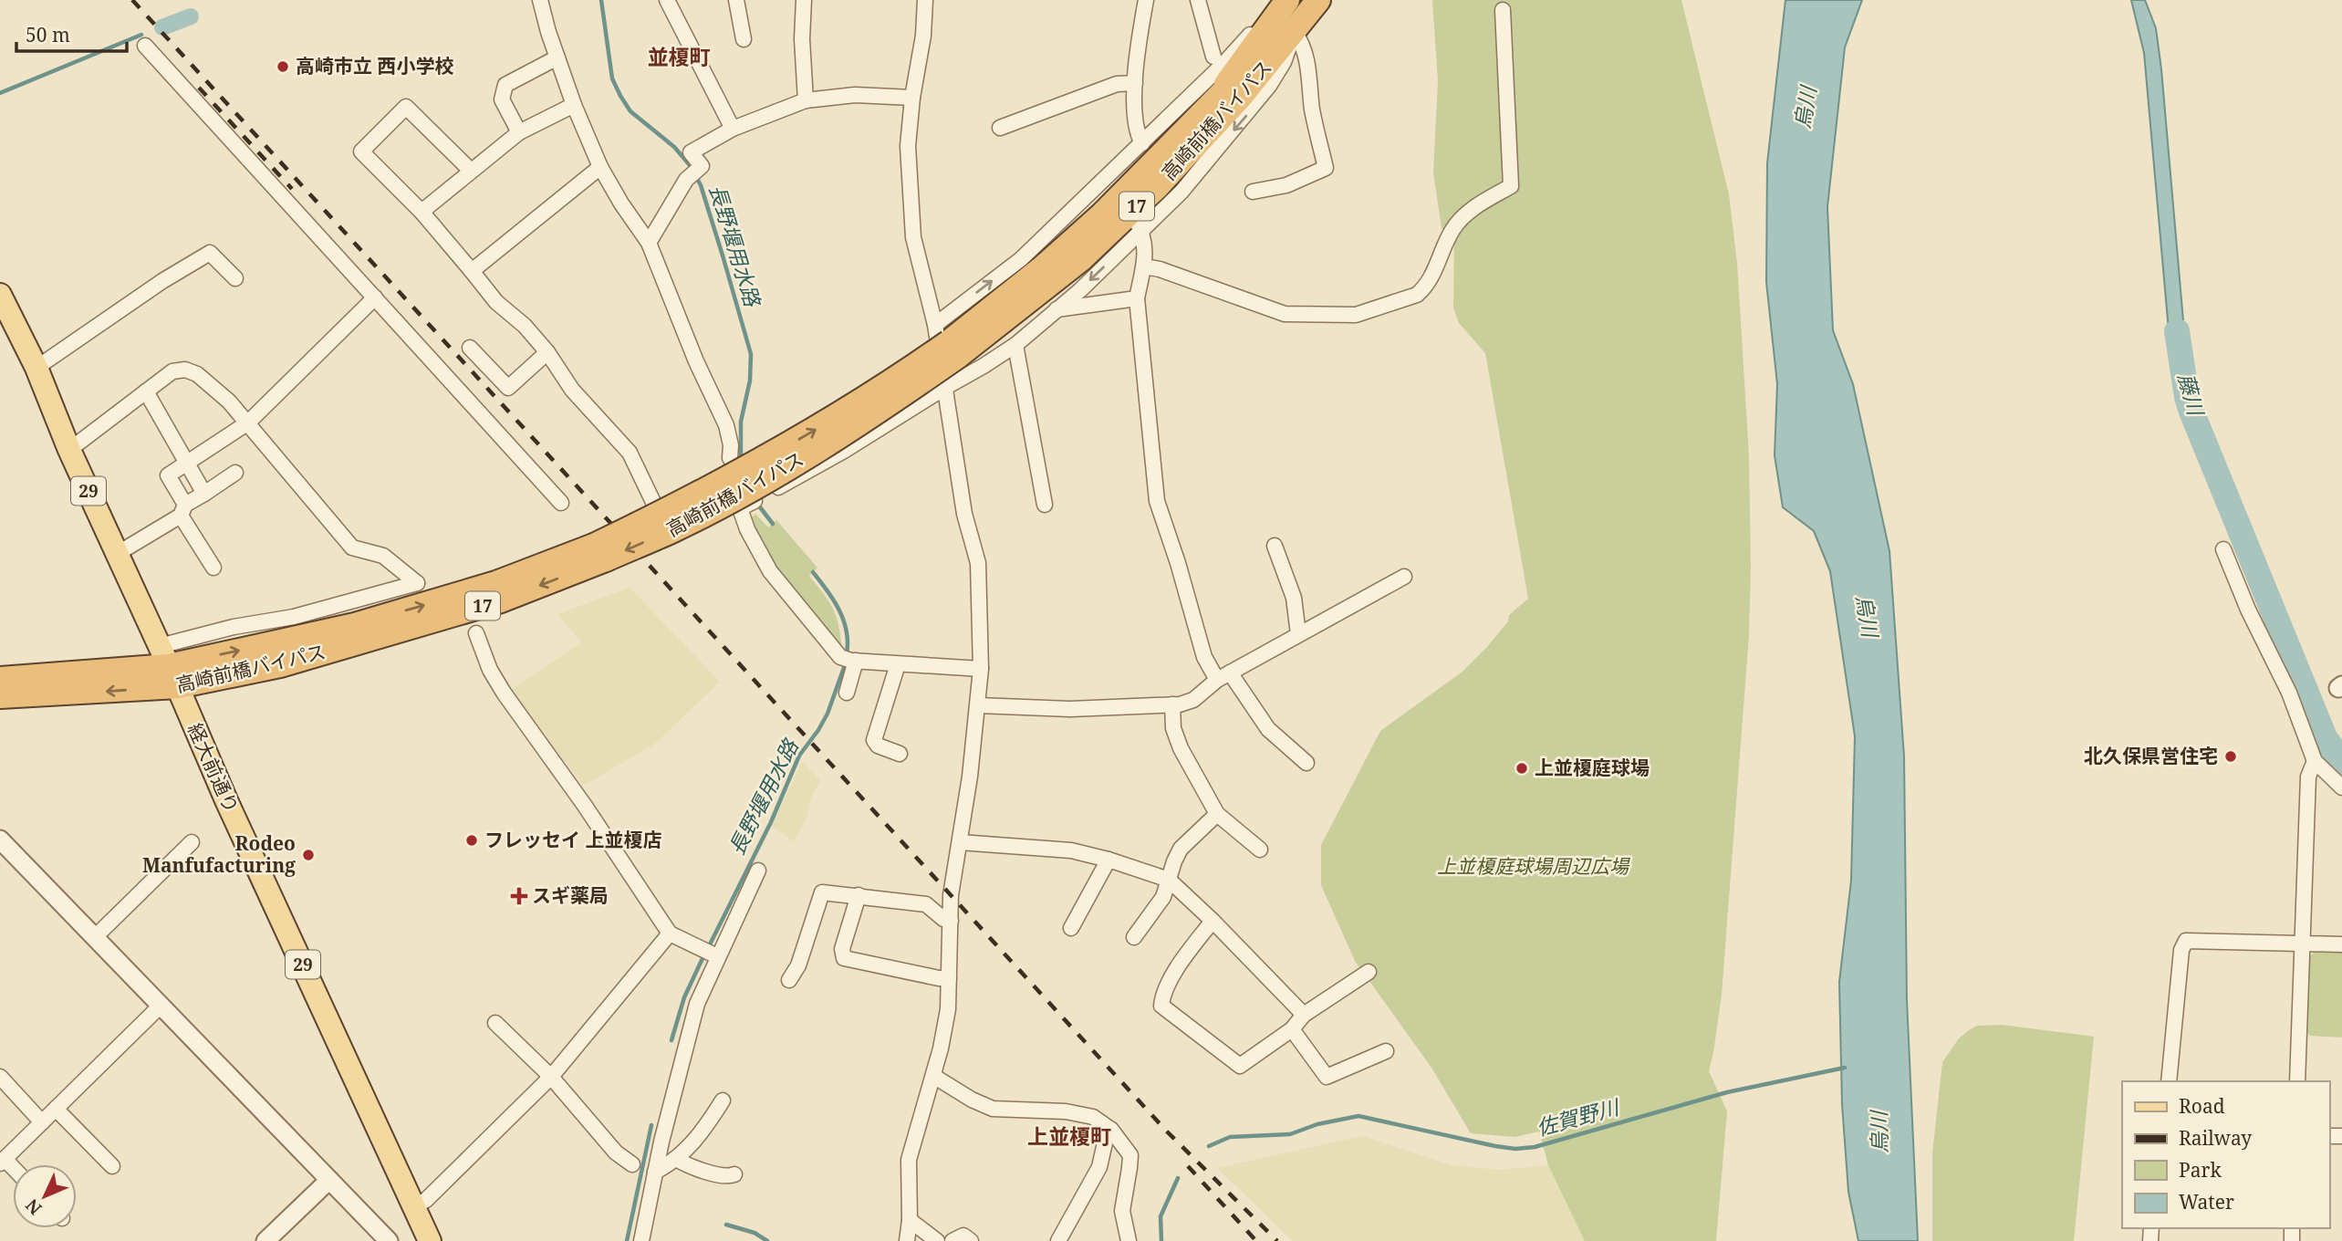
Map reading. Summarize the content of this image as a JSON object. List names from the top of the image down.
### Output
{
  "streets": {
    "highway": ["高崎前橋バイパス", "17"],
    "main road": ["29", "経大前通り"]
  },
  "crossings": [
    ["高崎前橋バイパス", "17"],
    ["高崎前橋バイパス", "経大前通り"]
  ],
  "districts": ["並榎町", "上並榎町"],
  "water": [
    "烏川",
    "長野堰用水路",
    "藤川",
    "佐賀野川"
  ],
  "parks": ["上並榎庭球場周辺広場"],
  "places": {
    "other": [
      "高崎市立 西小学校",
      "北久保県営住宅",
      "上並榎庭球場",
      "フレッセイ 上並榎店",
      "Rodeo Manfufacturing"
    ],
    "health": ["スギ薬局"]
  },
  "legend": [
    "Road",
    "Railway",
    "Park",
    "Water"
  ],
  "scale_bar": "50 m",
  "north": "bottom left"
}
